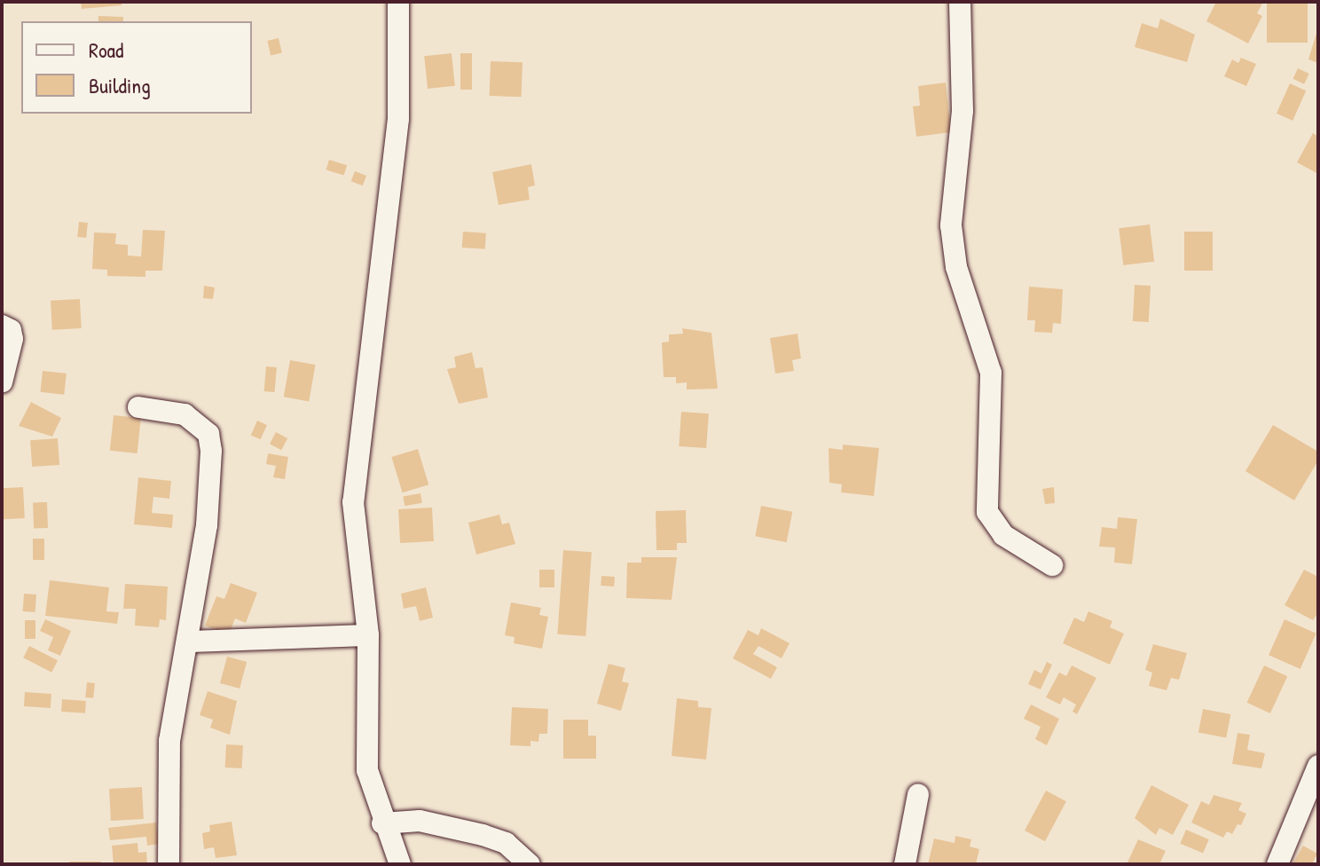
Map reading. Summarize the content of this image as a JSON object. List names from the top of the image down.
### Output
{
  "legend": ["Road", "Building"]
}
